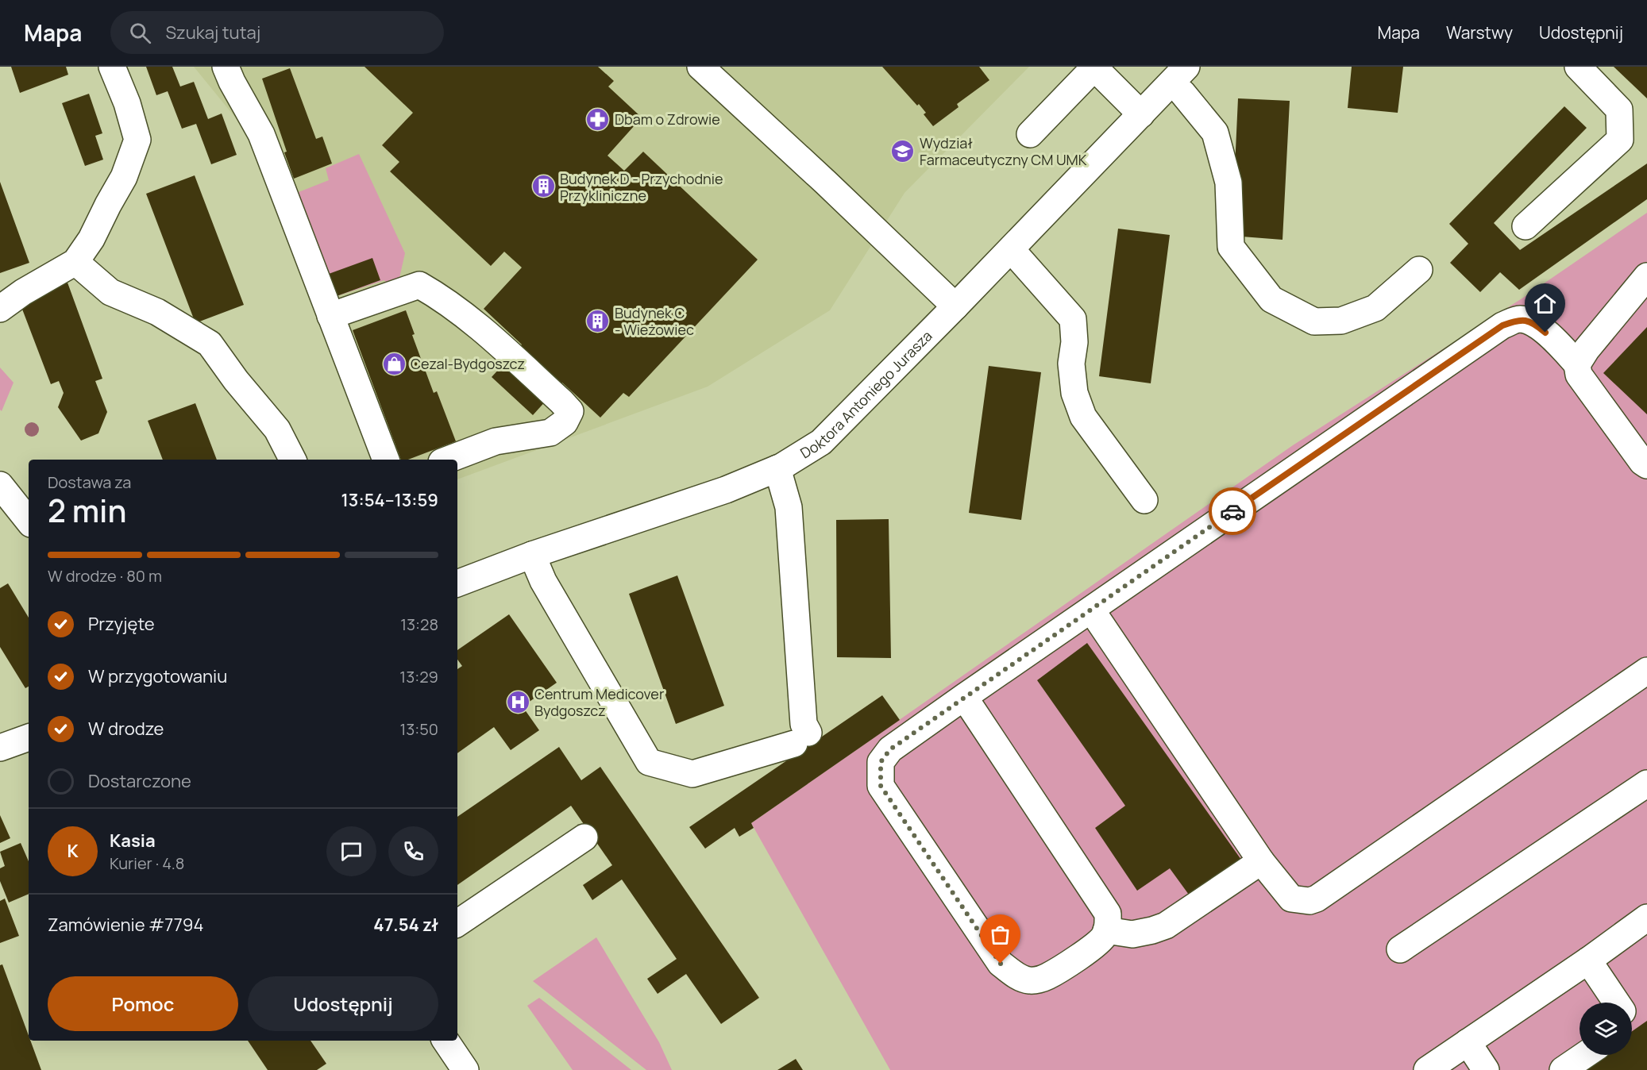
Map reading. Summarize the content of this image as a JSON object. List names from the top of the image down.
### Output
{
  "streets": {
    "street": ["Doktora Antoniego Jurasza"]
  },
  "places": {
    "pharmacy": ["Dbam o Zdrowie"],
    "school or university": ["Wydział Farmaceutyczny CM UMK"],
    "building": ["Budynek D - Przychodnie Przykliniczne", "Budynek C - Wieżowiec"],
    "shop": ["Cezal-Bydgoszcz"],
    "hospital": ["Centrum Medicover Bydgoszcz"]
  },
  "page": {
    "header": "Mapa",
    "search": "Szukaj tutaj",
    "nav": ["Mapa", "Warstwy", "Udostępnij"],
    "heading": ["2 min", "Dostawa za", "13:54–13:59"],
    "panel": [
      "Kasia",
      "Kurier · 4.8",
      "Zamówienie #7794",
      "47.54 zł"
    ],
    "bar": "W drodze · 80 m",
    "list": [
      ["Przyjęte", "13:28"],
      ["W przygotowaniu", "13:29"],
      ["W drodze", "13:50"],
      "Dostarczone"
    ],
    "round": "K",
    "buttons": ["Pomoc", "Udostępnij"]
  }
}
